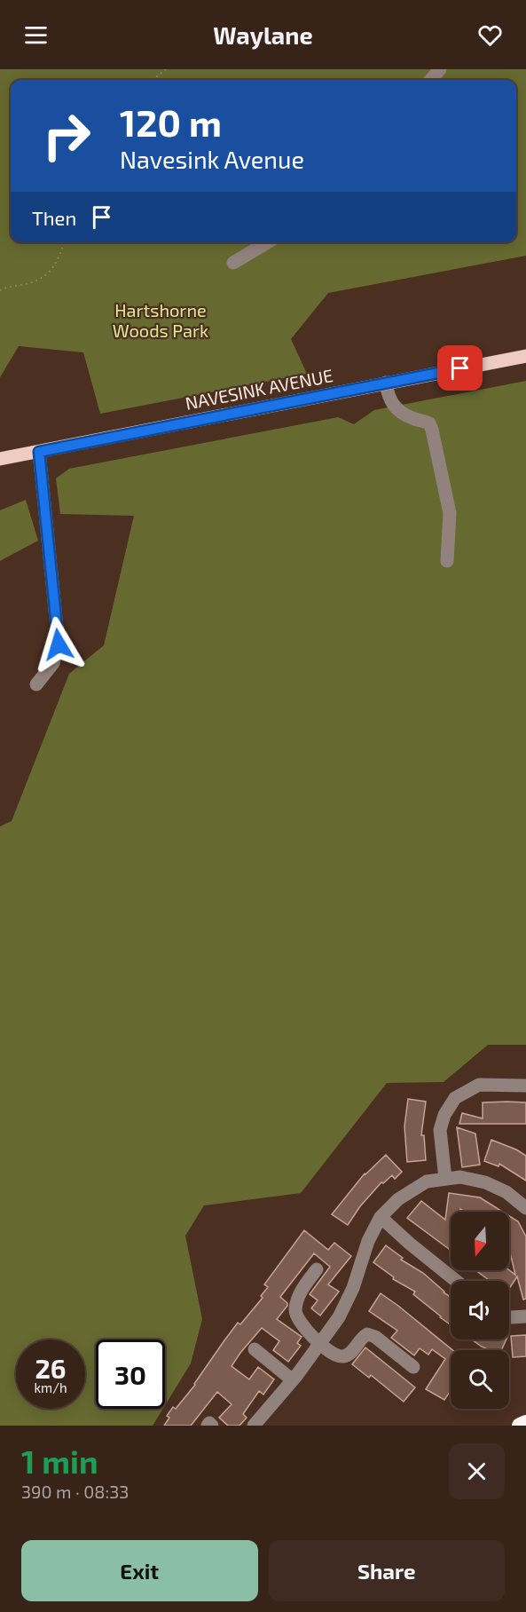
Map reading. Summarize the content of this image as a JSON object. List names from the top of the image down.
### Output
{
  "streets": {
    "main road": ["NAVESINK AVENUE"]
  },
  "parks": ["Hartshorne Woods Park"],
  "north": "bottom",
  "page": {
    "header": "Waylane",
    "turn": ["120 m", "Navesink Avenue"],
    "then": "Then",
    "speed": "26 km/h",
    "limit": "30",
    "heading": ["1 min", "390 m · 08:33"],
    "buttons": ["Exit", "Share"]
  }
}
